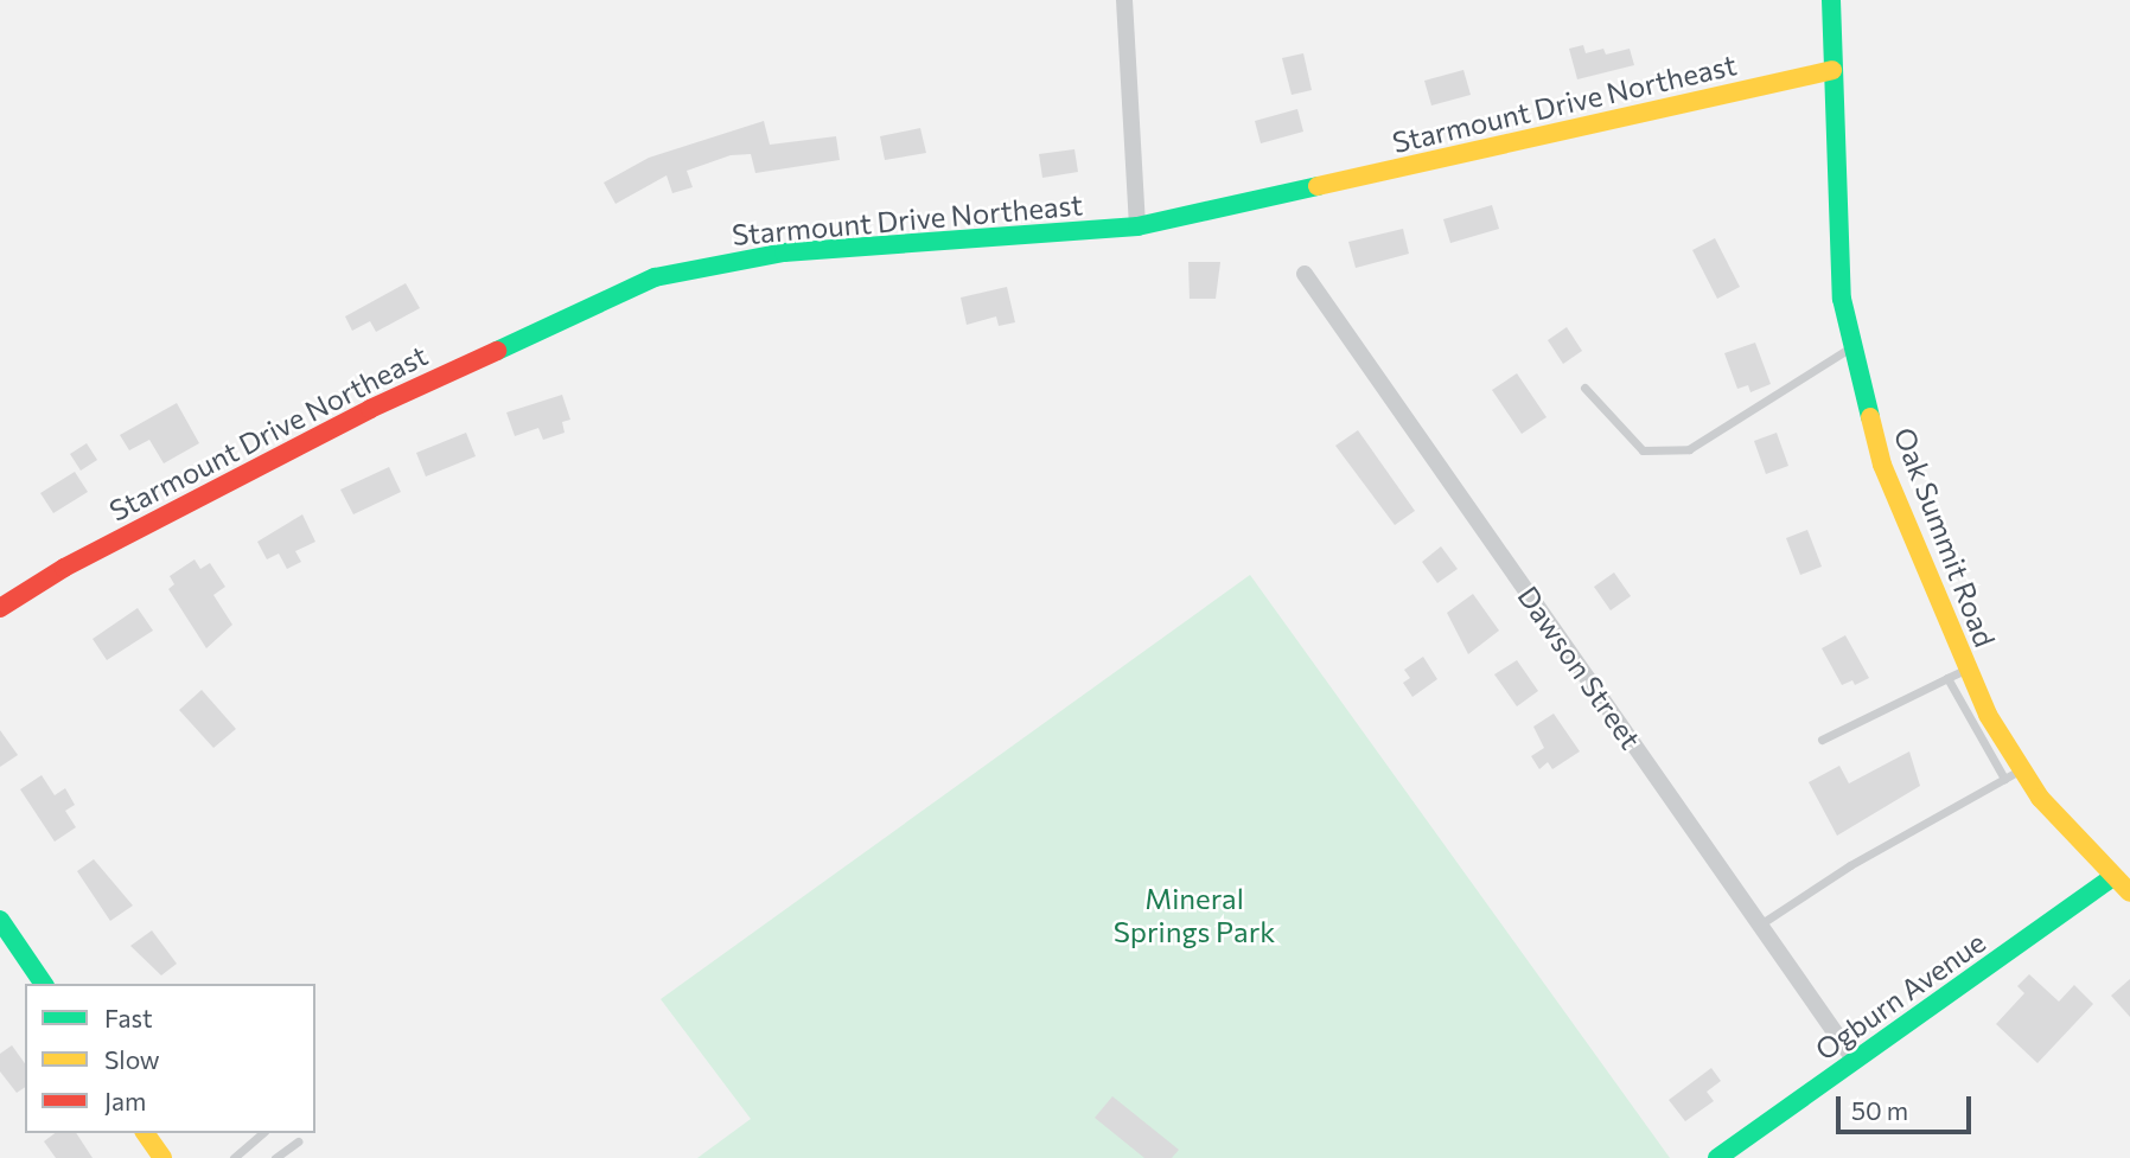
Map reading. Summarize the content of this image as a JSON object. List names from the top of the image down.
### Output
{
  "streets": {
    "street": [
      "Starmount Drive Northeast",
      "Oak Summit Road",
      "Dawson Street",
      "Ogburn Avenue"
    ]
  },
  "crossings": [
    ["Starmount Drive Northeast", "Oak Summit Road"],
    ["Oak Summit Road", "Ogburn Avenue"],
    ["Dawson Street", "Ogburn Avenue"]
  ],
  "parks": ["Mineral Springs Park"],
  "legend": ["Fast", "Slow", "Jam"],
  "scale_bar": "50 m"
}
